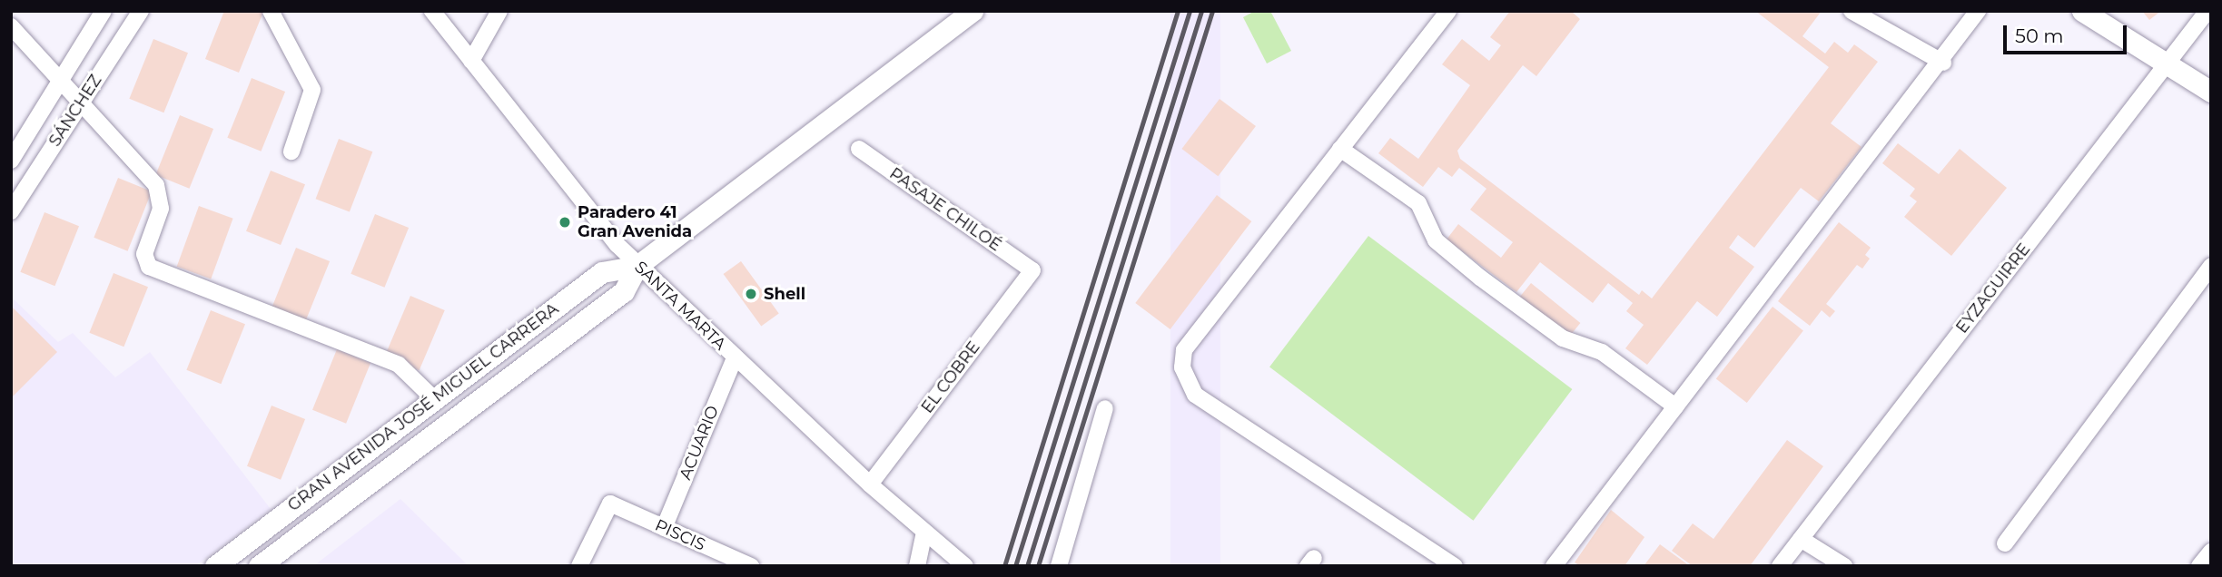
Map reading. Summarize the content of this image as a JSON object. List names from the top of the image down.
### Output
{
  "streets": {
    "main road": ["GRAN AVENIDA JOSÉ MIGUEL CARRERA"],
    "street": [
      "SÁNCHEZ",
      "PASAJE CHILOÉ",
      "EYZAGUIRRE",
      "SANTA MARTA",
      "EL COBRE",
      "ACUARIO",
      "PISCIS"
    ]
  },
  "crossings": [
    ["PASAJE CHILOÉ", "EL COBRE"],
    ["SANTA MARTA", "EL COBRE"],
    ["SANTA MARTA", "GRAN AVENIDA JOSÉ MIGUEL CARRERA"],
    ["SANTA MARTA", "ACUARIO"],
    ["ACUARIO", "PISCIS"]
  ],
  "places": ["Paradero 41 Gran Avenida", "Shell"],
  "scale_bar": "50 m"
}
